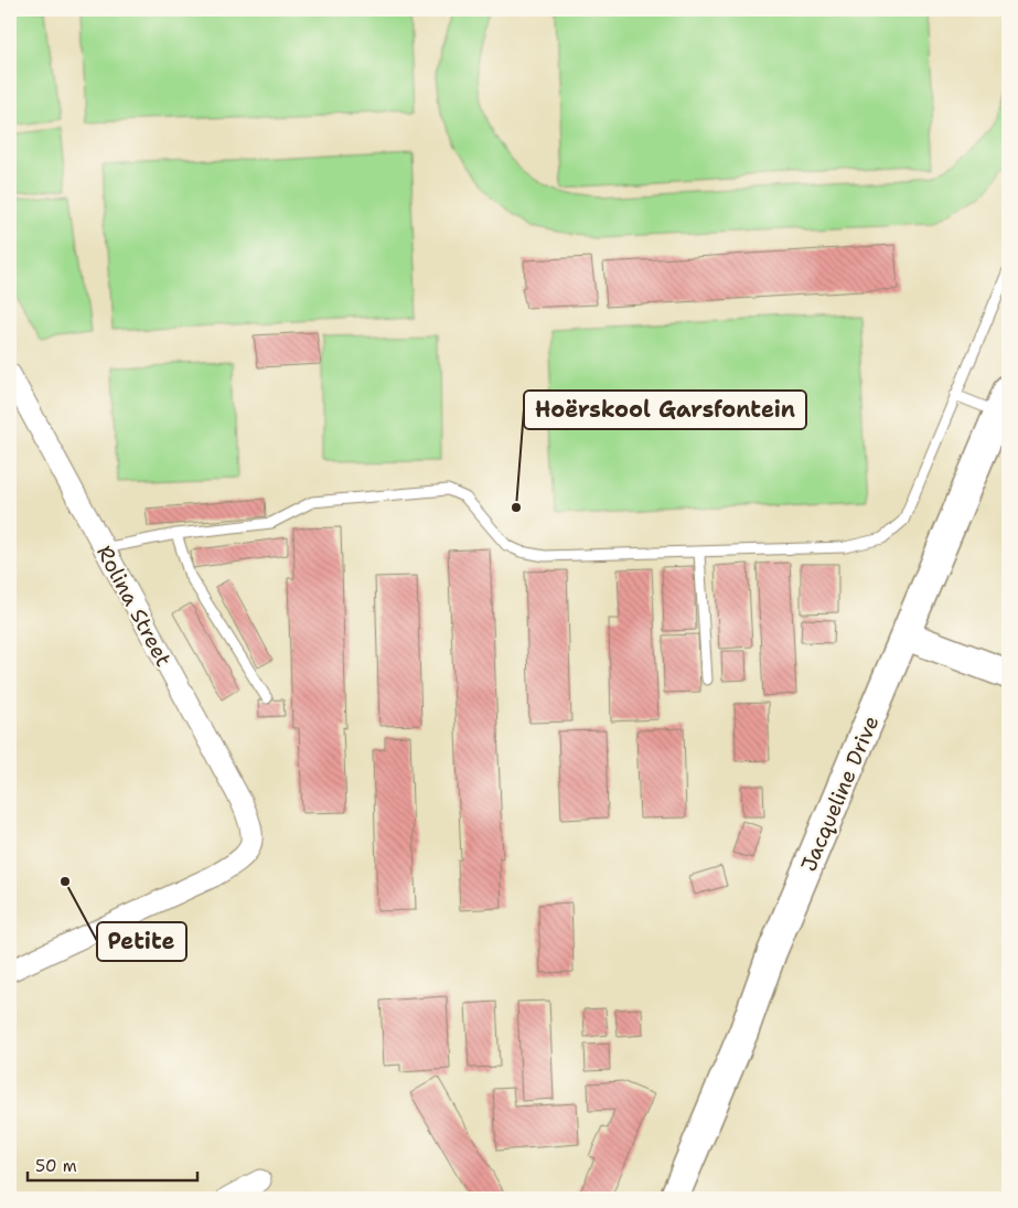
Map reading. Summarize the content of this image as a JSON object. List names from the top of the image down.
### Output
{
  "streets": {
    "street": ["Rolina Street", "Jacqueline Drive"]
  },
  "places": ["Hoërskool Garsfontein", "Petite"],
  "scale_bar": "50 m"
}
